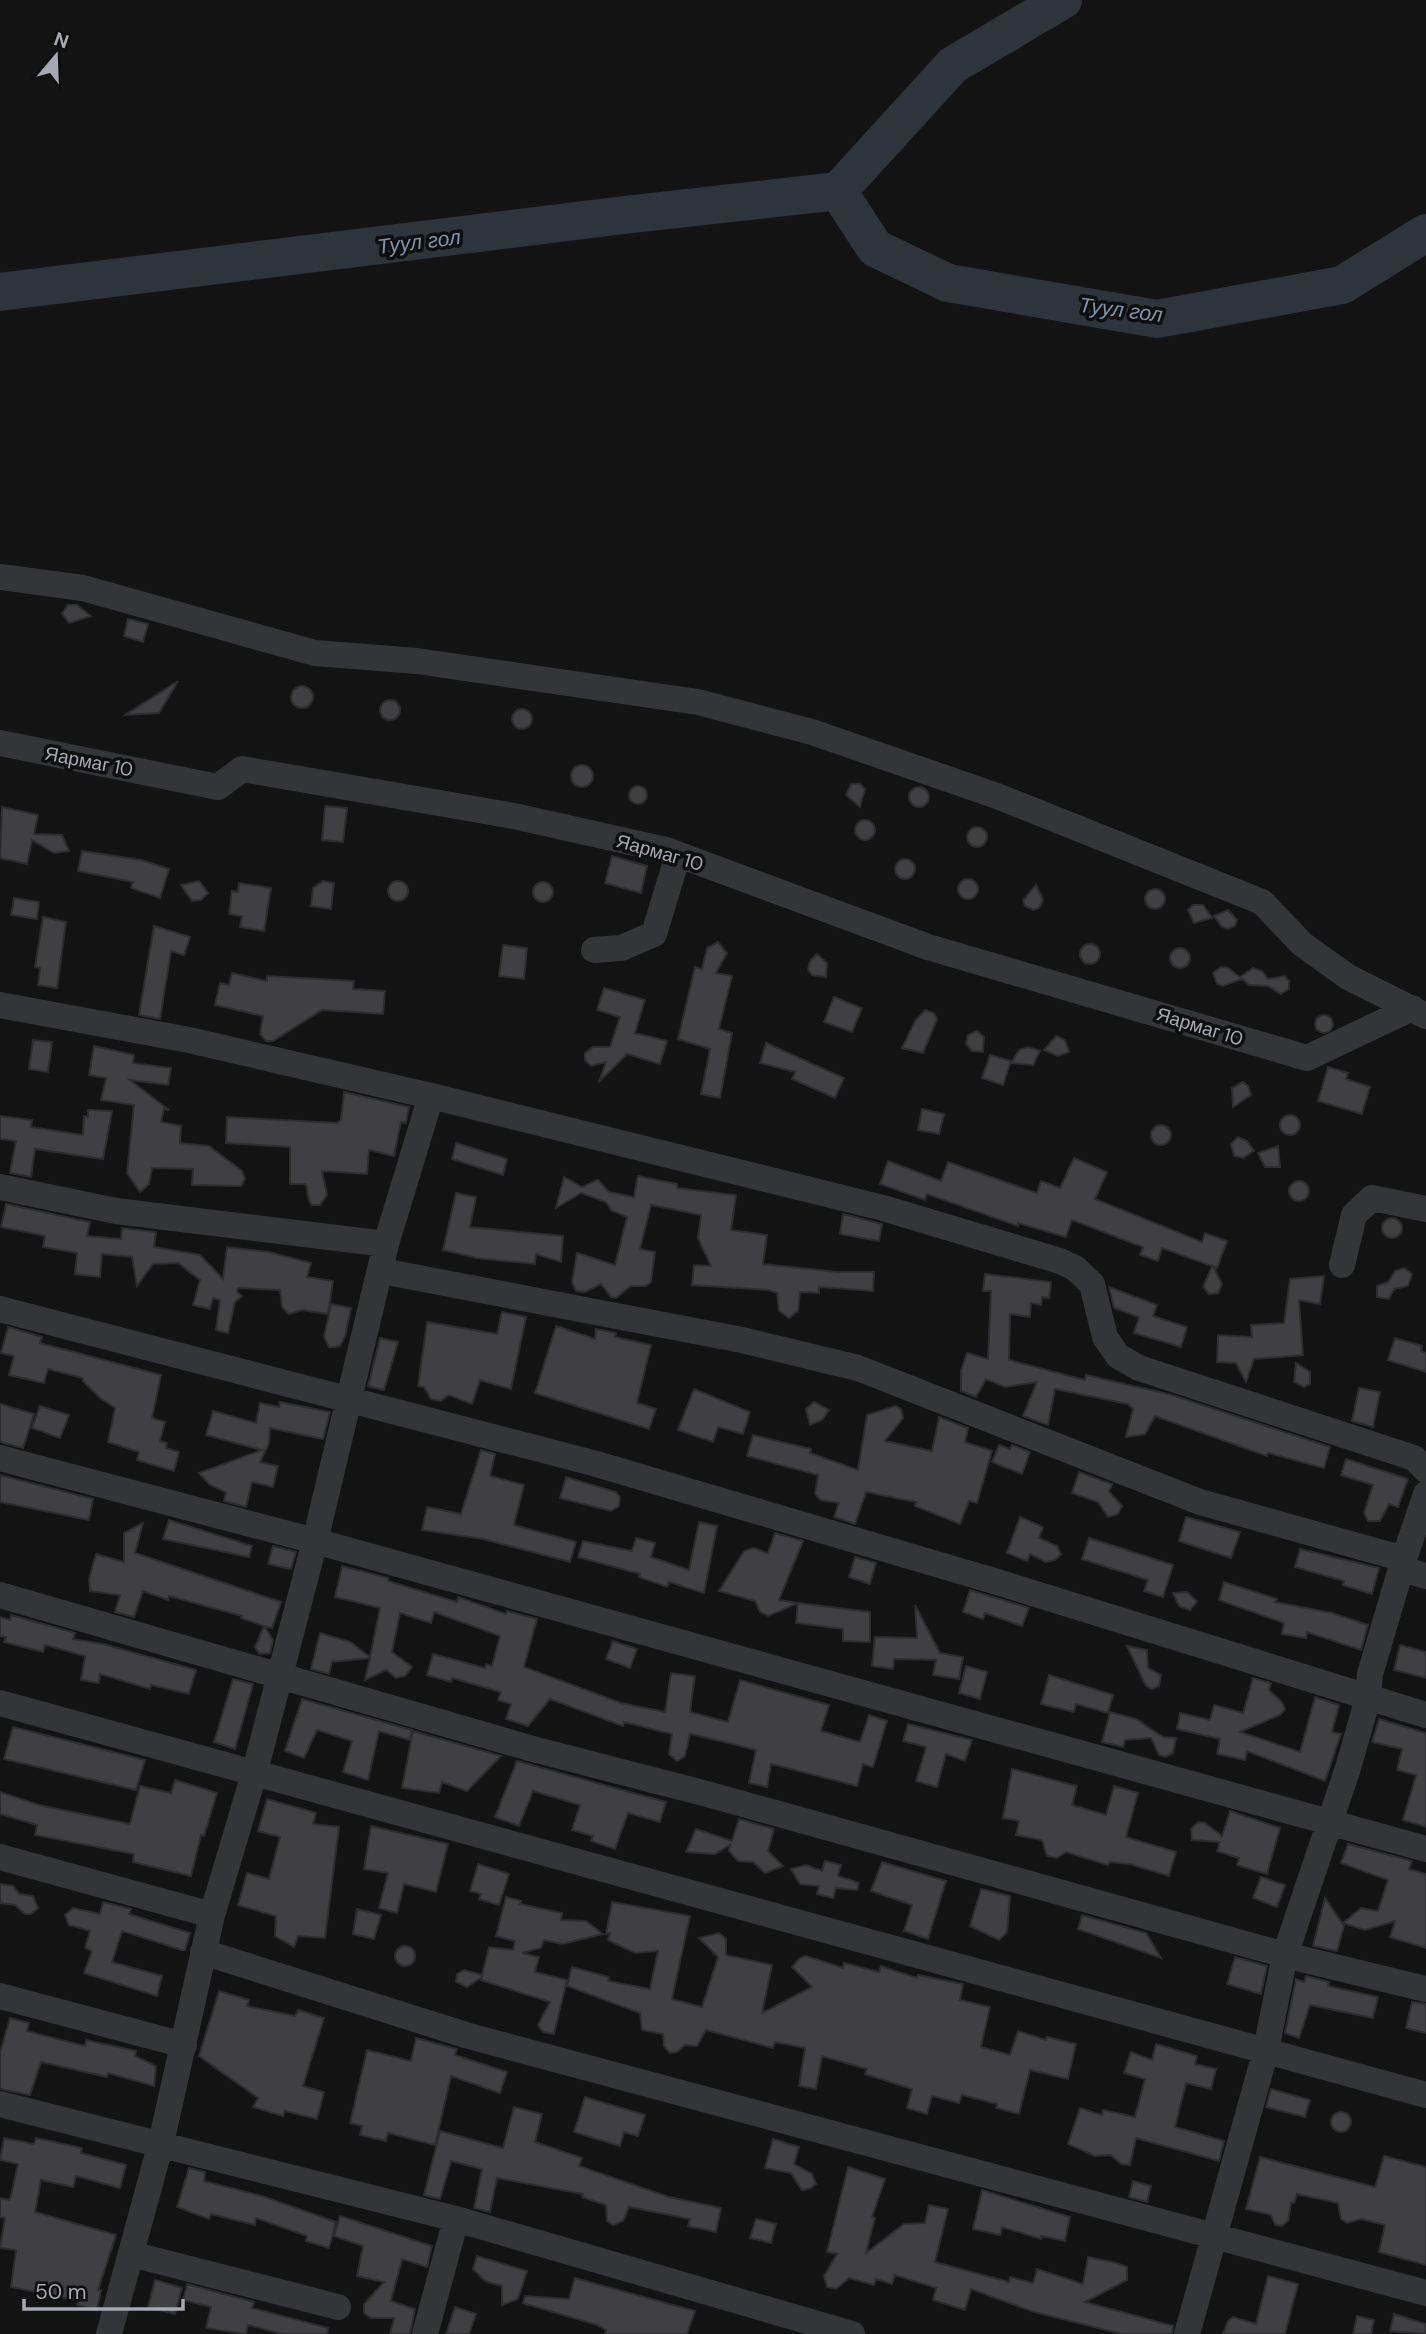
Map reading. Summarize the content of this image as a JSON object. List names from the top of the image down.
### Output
{
  "streets": {
    "street": ["Яармаг 10"]
  },
  "water": ["Туул гол"],
  "scale_bar": "50 m",
  "north": "top"
}
